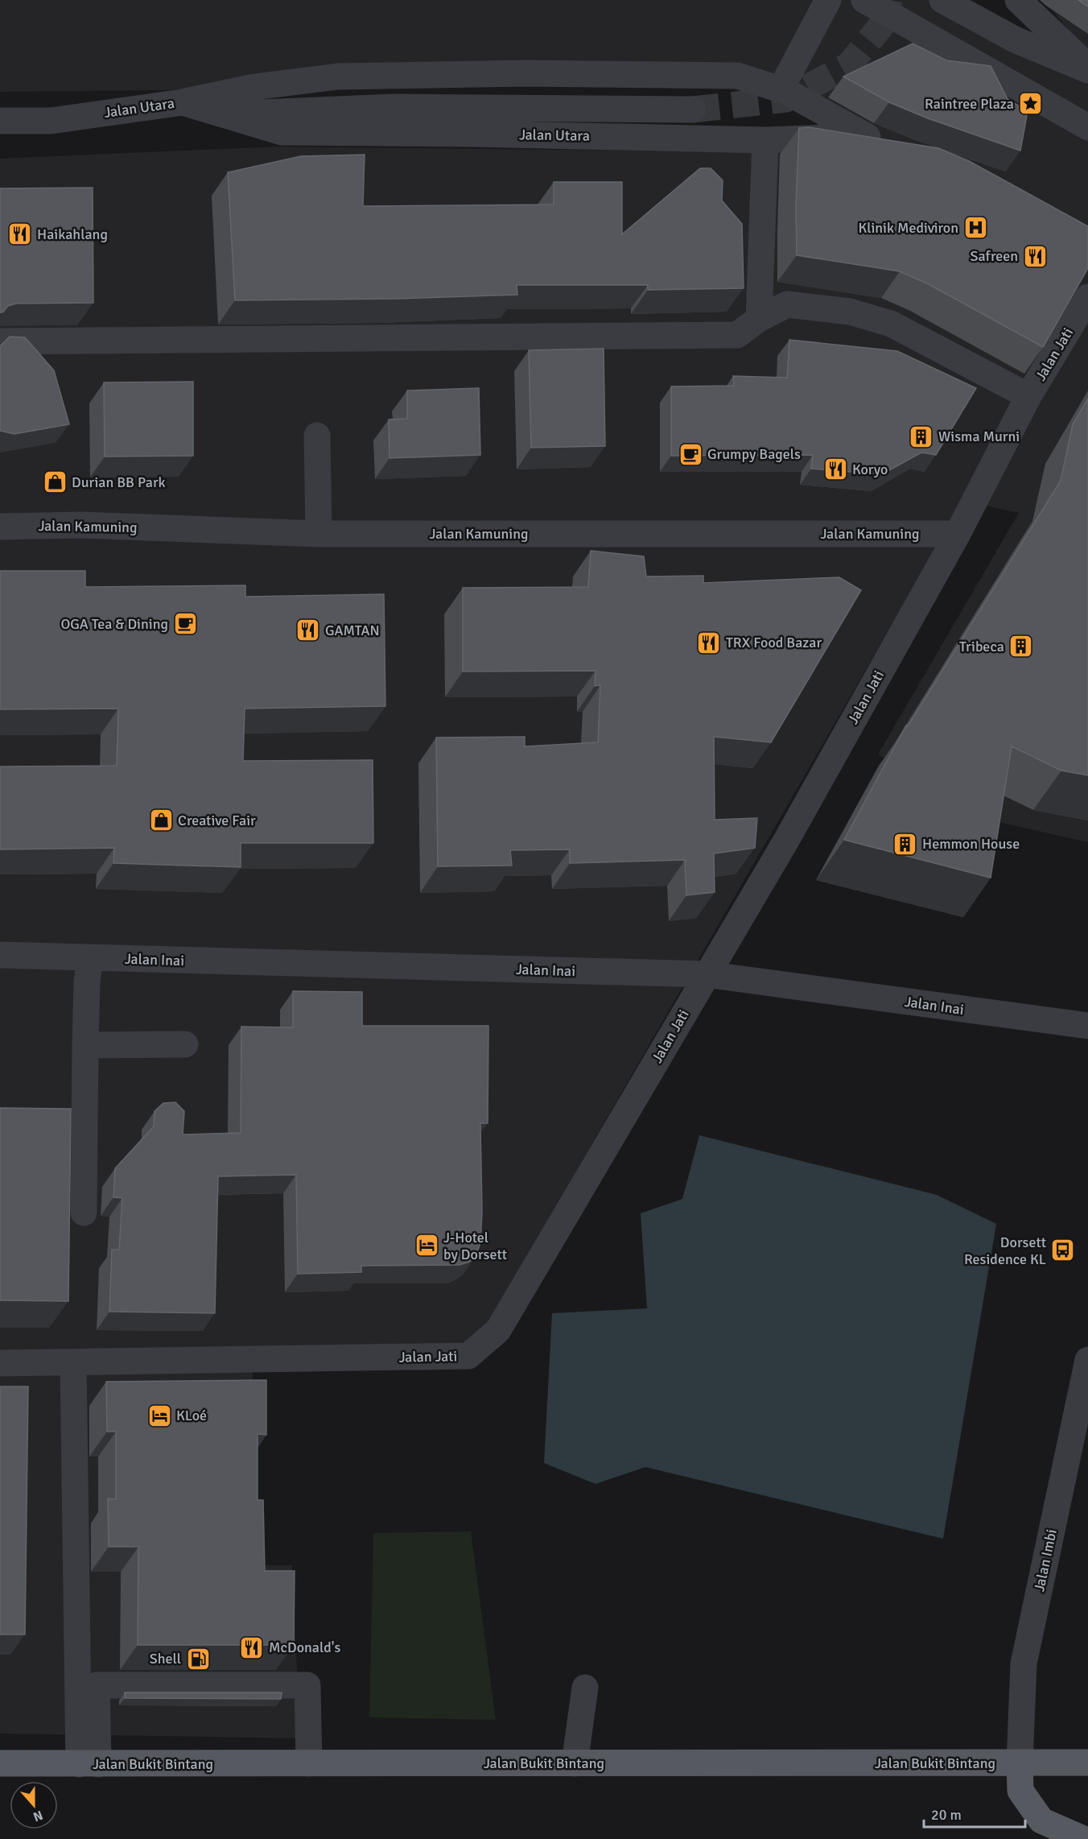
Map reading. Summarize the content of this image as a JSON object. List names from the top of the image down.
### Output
{
  "streets": {
    "main road": ["Jalan Bukit Bintang"],
    "street": [
      "Jalan Utara",
      "Jalan Jati",
      "Jalan Kamuning",
      "Jalan Inai",
      "Jalan Imbi"
    ]
  },
  "crossings": [
    ["Jalan Jati", "Jalan Kamuning"],
    ["Jalan Jati", "Jalan Inai"],
    ["Jalan Imbi", "Jalan Bukit Bintang"]
  ],
  "places": {
    "place": ["Raintree Plaza"],
    "hospital": ["Klinik Mediviron"],
    "restaurant": [
      "Haikahlang",
      "Safreen",
      "Koryo",
      "GAMTAN",
      "TRX Food Bazar",
      "McDonald's"
    ],
    "building": ["Wisma Murni", "Tribeca", "Hemmon House"],
    "cafe": ["Grumpy Bagels", "OGA Tea & Dining"],
    "shop": ["Durian BB Park", "Creative Fair"],
    "hotel": ["J-Hotel by Dorsett", "KLoé"],
    "bus stop": ["Dorsett Residence KL"],
    "fuel station": ["Shell"]
  },
  "scale_bar": "20 m",
  "north": "bottom"
}
